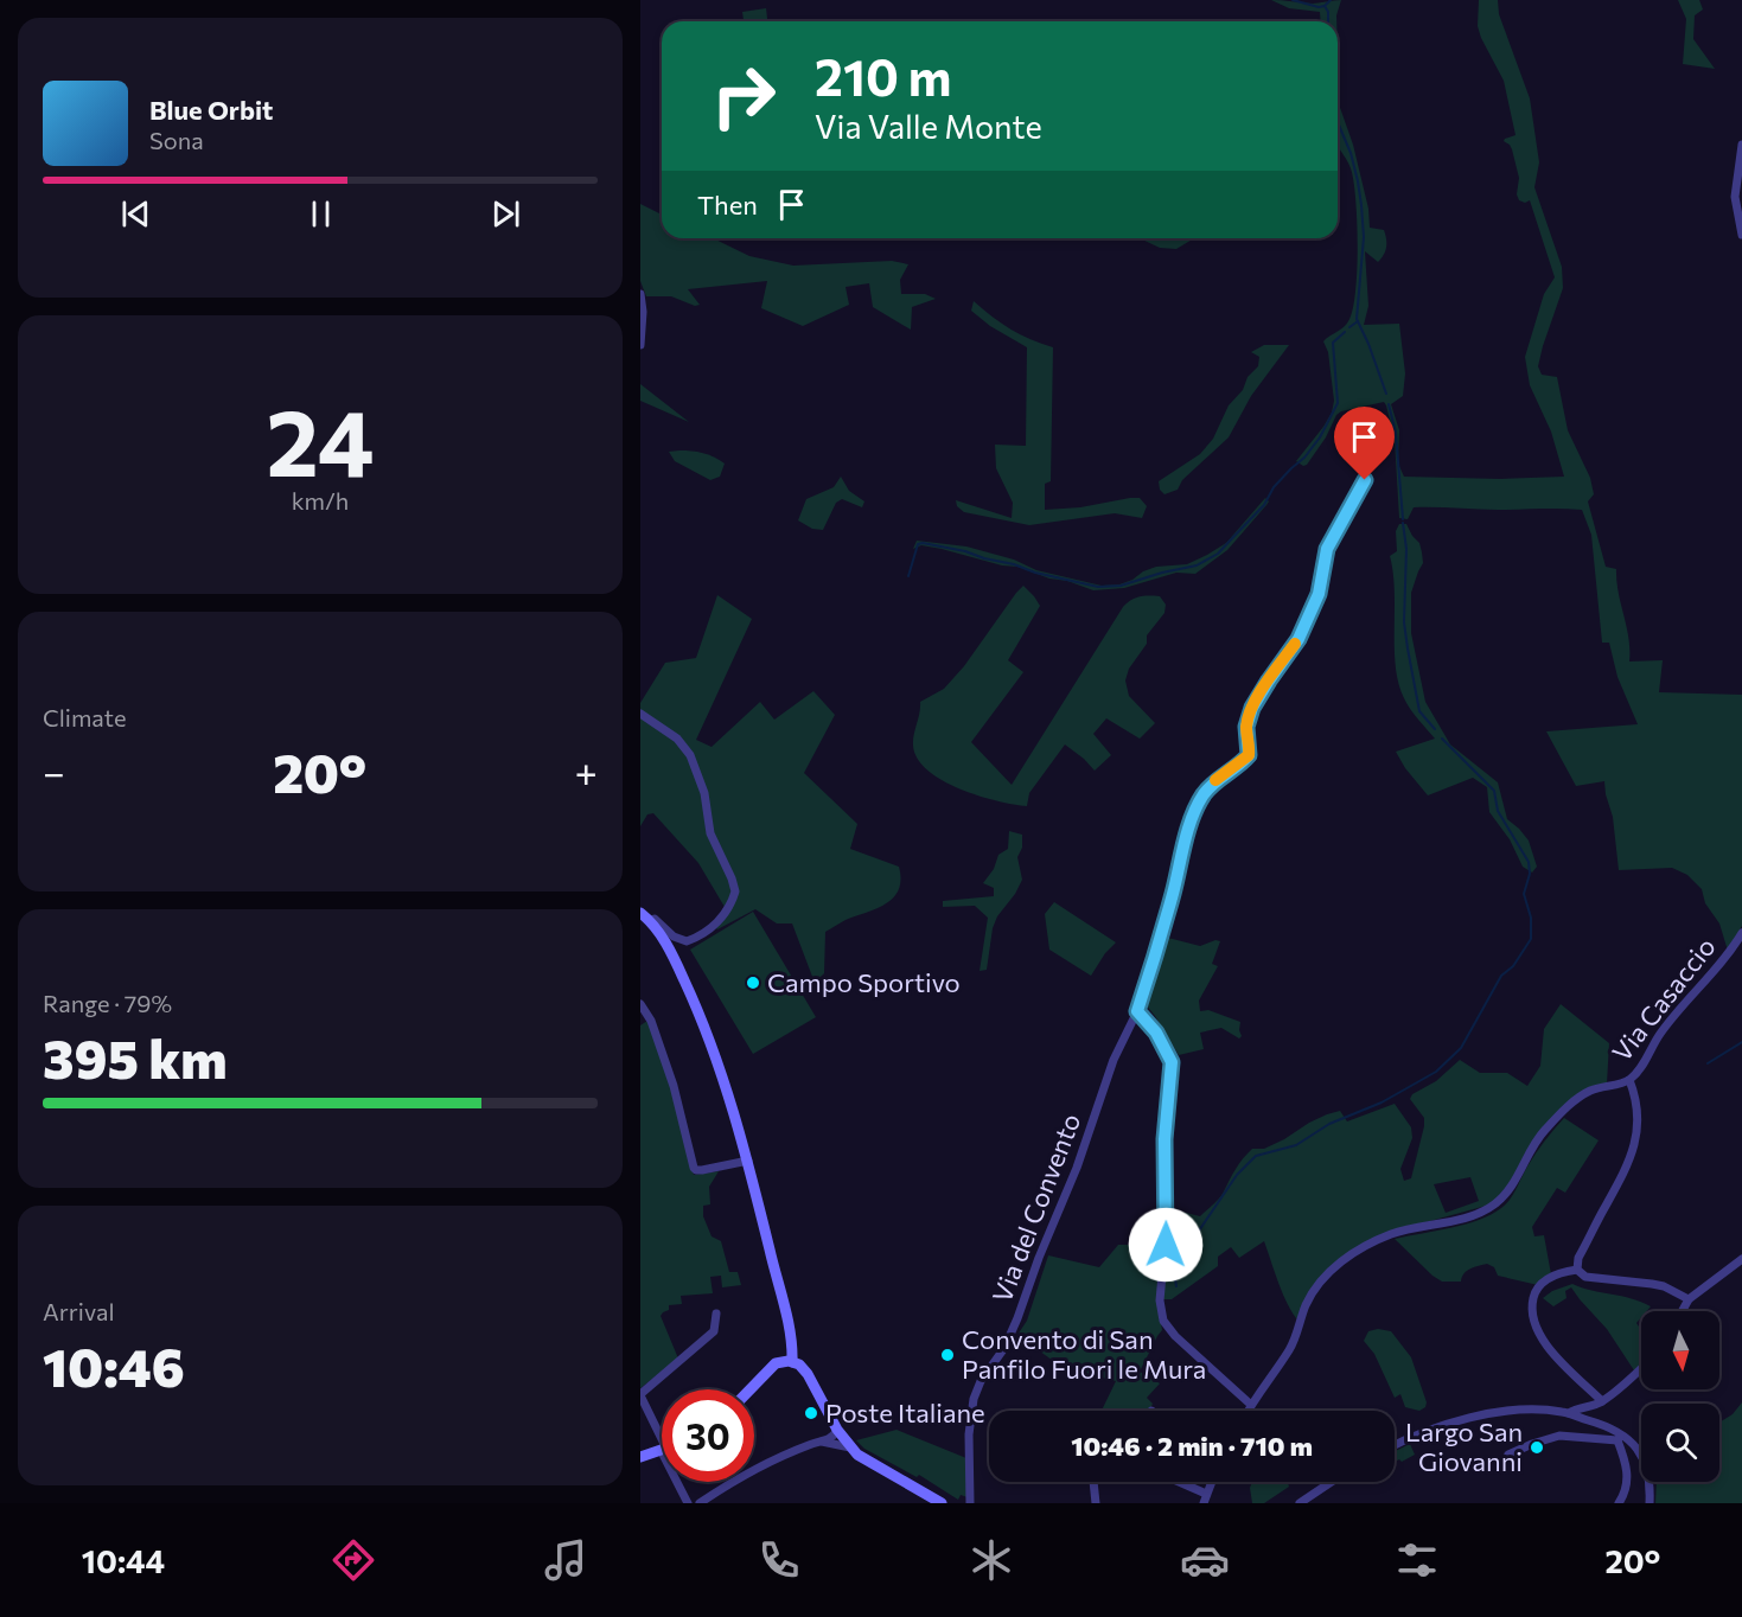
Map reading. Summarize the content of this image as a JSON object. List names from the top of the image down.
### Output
{
  "streets": {
    "street": ["Via Casaccio", "Via del Convento"]
  },
  "places": [
    "Campo Sportivo",
    "Convento di San Panfilo Fuori le Mura",
    "Poste Italiane",
    "Largo San Giovanni"
  ],
  "north": "bottom",
  "page": {
    "turn": ["210 m", "Via Valle Monte"],
    "song": ["Blue Orbit", "Sona"],
    "then": "Then",
    "tile": [
      ["24", "km/h"],
      "Climate",
      ["Range · 79%", "395 km"],
      ["Arrival", "10:46"]
    ],
    "heat": ["−", "20°", "+"],
    "limit": "30",
    "trip": "10:46 · 2 min · 710 m",
    "tabs": ["10:44", "20°"]
  }
}
